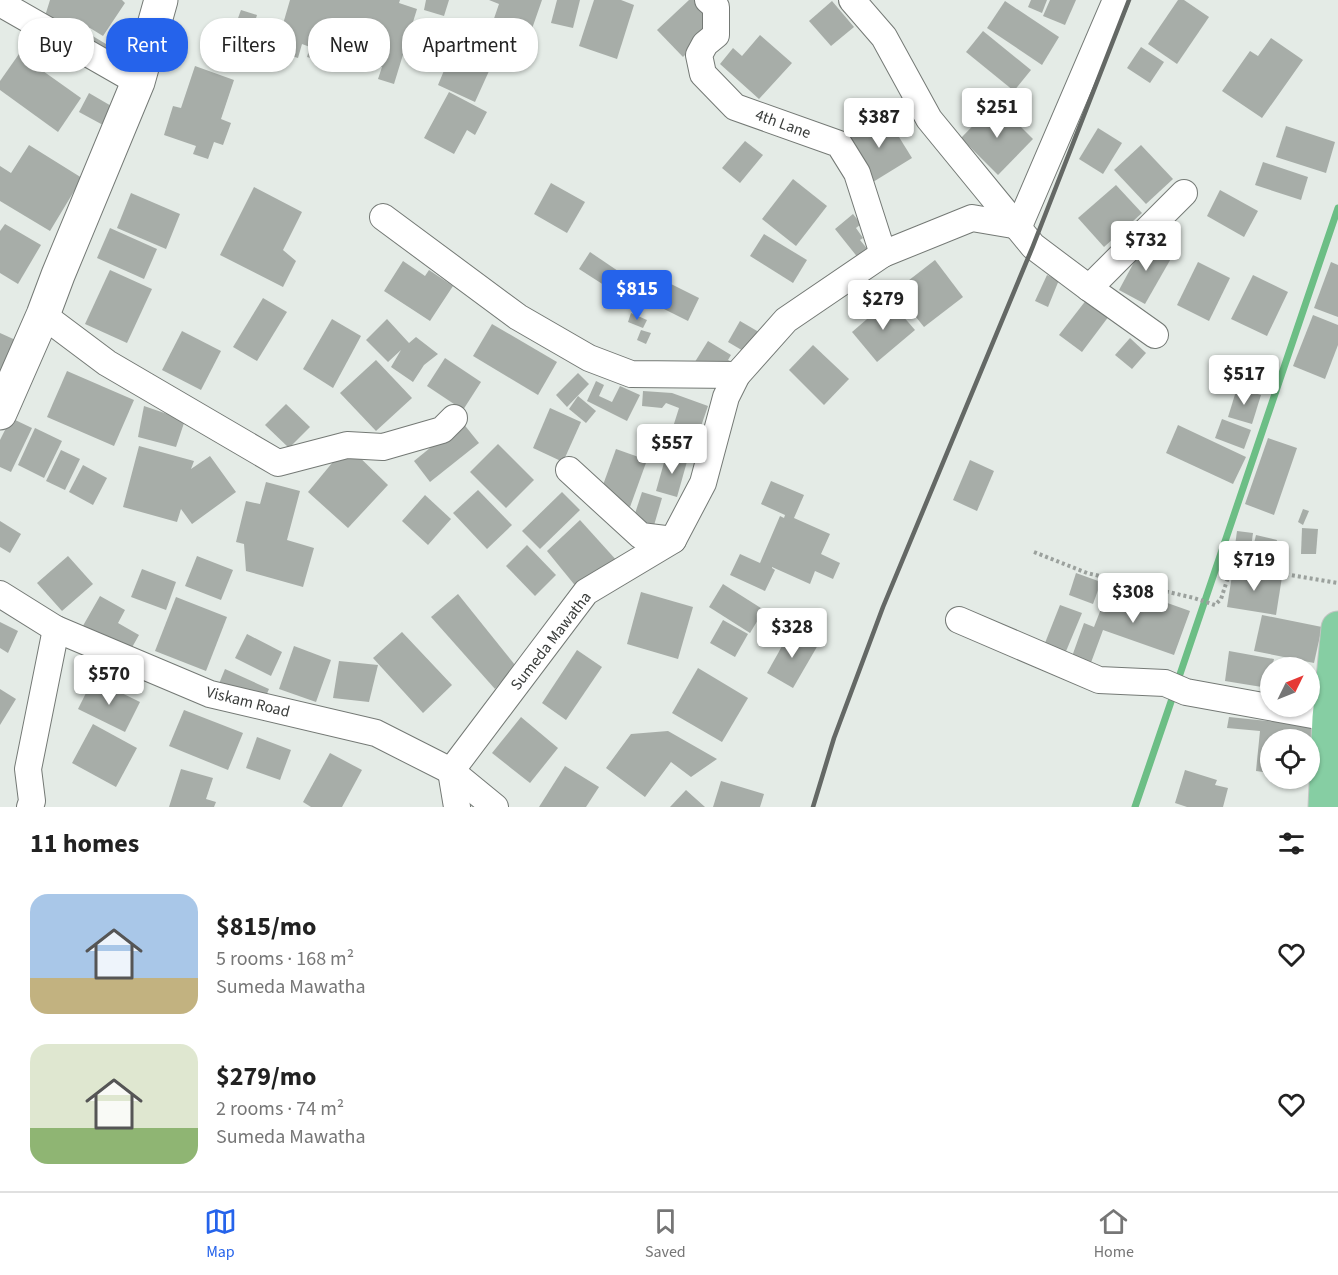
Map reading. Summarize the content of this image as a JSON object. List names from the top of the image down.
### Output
{
  "streets": {
    "street": ["4th Lane", "Sumeda Mawatha", "Viskam Road"]
  },
  "crossings": [
    ["Sumeda Mawatha", "Viskam Road"]
  ],
  "north": "top right",
  "page": {
    "chip": [
      "Buy",
      "Rent",
      "Filters",
      "New",
      "Apartment"
    ],
    "price": [
      "$251",
      "$387",
      "$732",
      "$815",
      "$279",
      "$517",
      "$557",
      "$719",
      "$308",
      "$328",
      "$570"
    ],
    "heading": "11 homes",
    "list": [
      {
        "name": "$815/mo",
        "note": "5 rooms · 168 m² · Sumeda Mawatha"
      },
      {
        "name": "$279/mo",
        "note": "2 rooms · 74 m² · Sumeda Mawatha"
      }
    ],
    "tabs": ["Map", "Saved", "Home"]
  }
}
